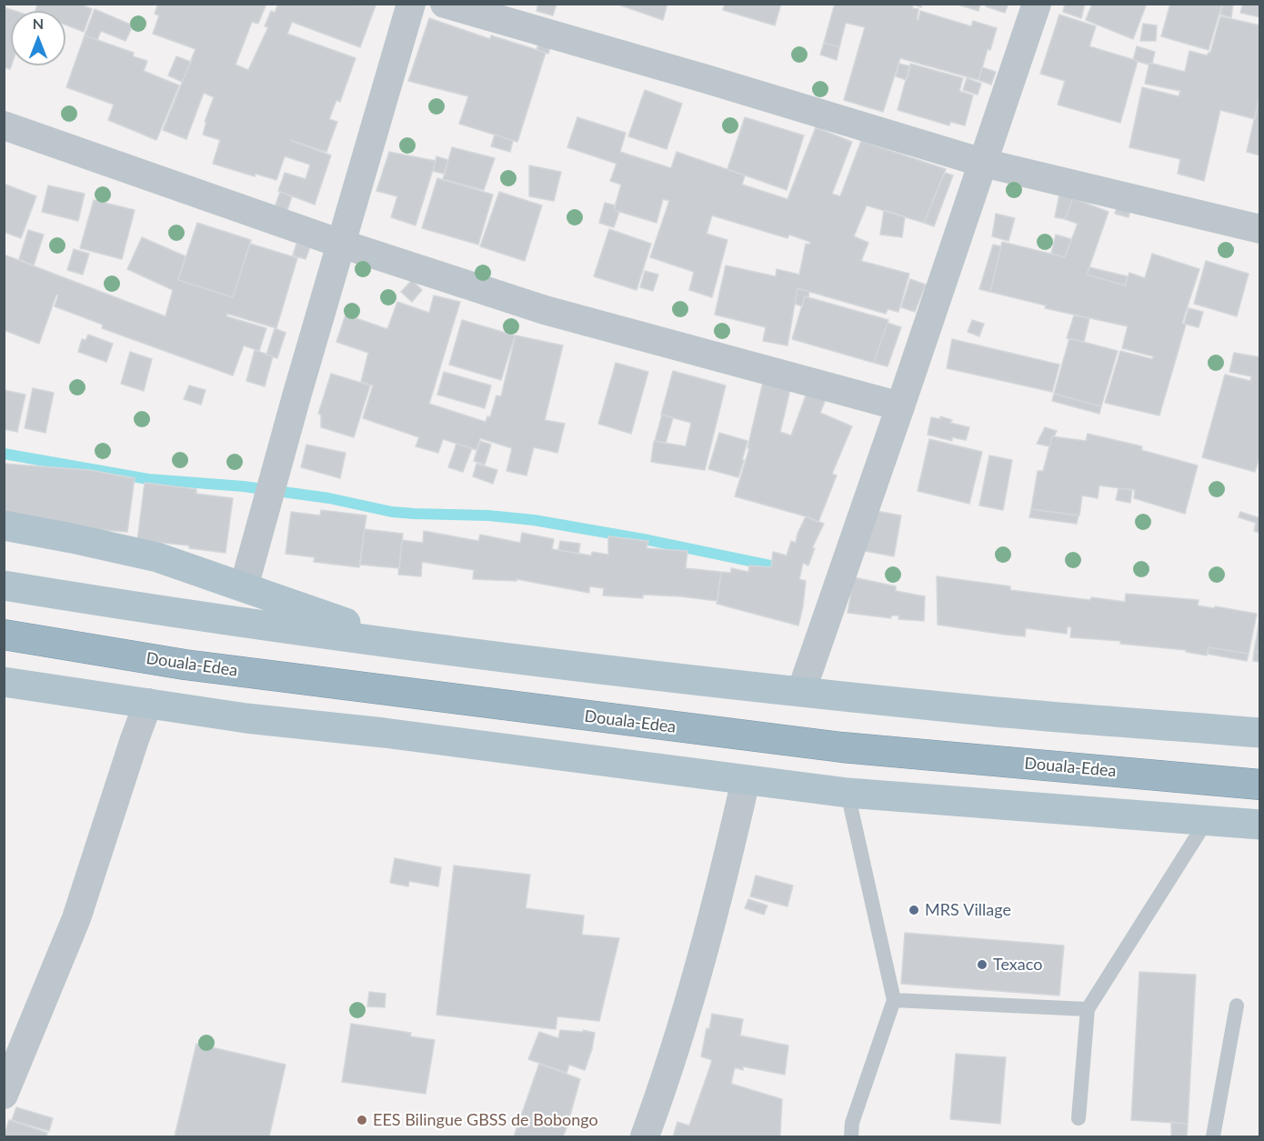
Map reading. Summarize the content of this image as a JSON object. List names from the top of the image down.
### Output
{
  "streets": {
    "highway": ["Douala-Edea"]
  },
  "places": ["MRS Village", "Texaco", "EES Bilingue GBSS de Bobongo"],
  "north": "top"
}
